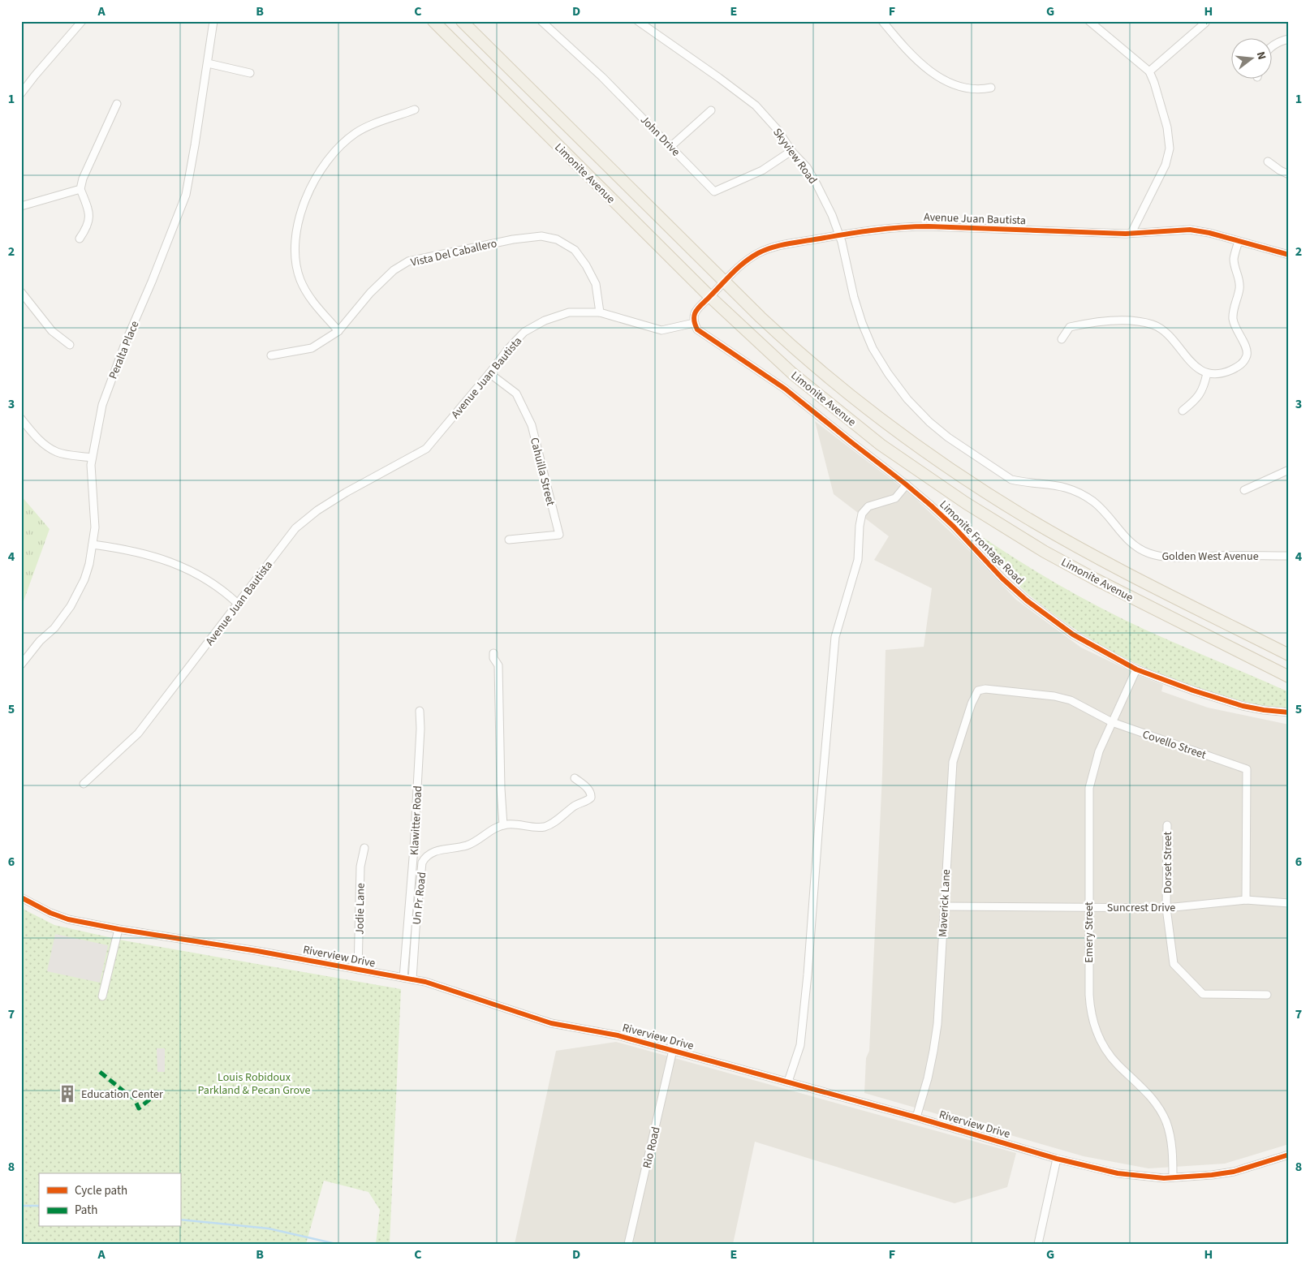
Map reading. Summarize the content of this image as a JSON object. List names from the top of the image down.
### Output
{
  "streets": {
    "main road": ["Limonite Avenue"],
    "street": [
      "John Drive",
      "Skyview Road",
      "Avenue Juan Bautista",
      "Vista Del Caballero",
      "Peralta Place",
      "Cahuilla Street",
      "Limonite Frontage Road",
      "Golden West Avenue",
      "Covello Street",
      "Klawitter Road",
      "Dorset Street",
      "Un Pr Road",
      "Maverick Lane",
      "Suncrest Drive",
      "Jodie Lane",
      "Emery Street",
      "Riverview Drive",
      "Rio Road"
    ]
  },
  "crossings": [
    ["John Drive", "Skyview Road"],
    ["Skyview Road", "Avenue Juan Bautista"],
    ["Skyview Road", "Golden West Avenue"],
    ["Limonite Avenue", "Avenue Juan Bautista"],
    ["Avenue Juan Bautista", "Vista Del Caballero"],
    ["Avenue Juan Bautista", "Cahuilla Street"],
    ["Avenue Juan Bautista", "Limonite Frontage Road"],
    ["Limonite Frontage Road", "Emery Street"],
    ["Covello Street", "Maverick Lane"],
    ["Covello Street", "Suncrest Drive"],
    ["Covello Street", "Emery Street"],
    ["Klawitter Road", "Riverview Drive"],
    ["Dorset Street", "Suncrest Drive"],
    ["Un Pr Road", "Riverview Drive"],
    ["Maverick Lane", "Suncrest Drive"],
    ["Maverick Lane", "Riverview Drive"],
    ["Suncrest Drive", "Emery Street"],
    ["Jodie Lane", "Riverview Drive"],
    ["Emery Street", "Riverview Drive"],
    ["Riverview Drive", "Rio Road"]
  ],
  "parks": ["Louis Robidoux Parkland & Pecan Grove"],
  "places": {
    "building": ["Education Center"]
  },
  "legend": ["Cycle path", "Path"],
  "north": "right",
  "grid": {
    "columns": [
      "A",
      "B",
      "C",
      "D",
      "E",
      "F",
      "G",
      "H"
    ],
    "rows": [
      "1",
      "2",
      "3",
      "4",
      "5",
      "6",
      "7",
      "8"
    ]
  }
}
